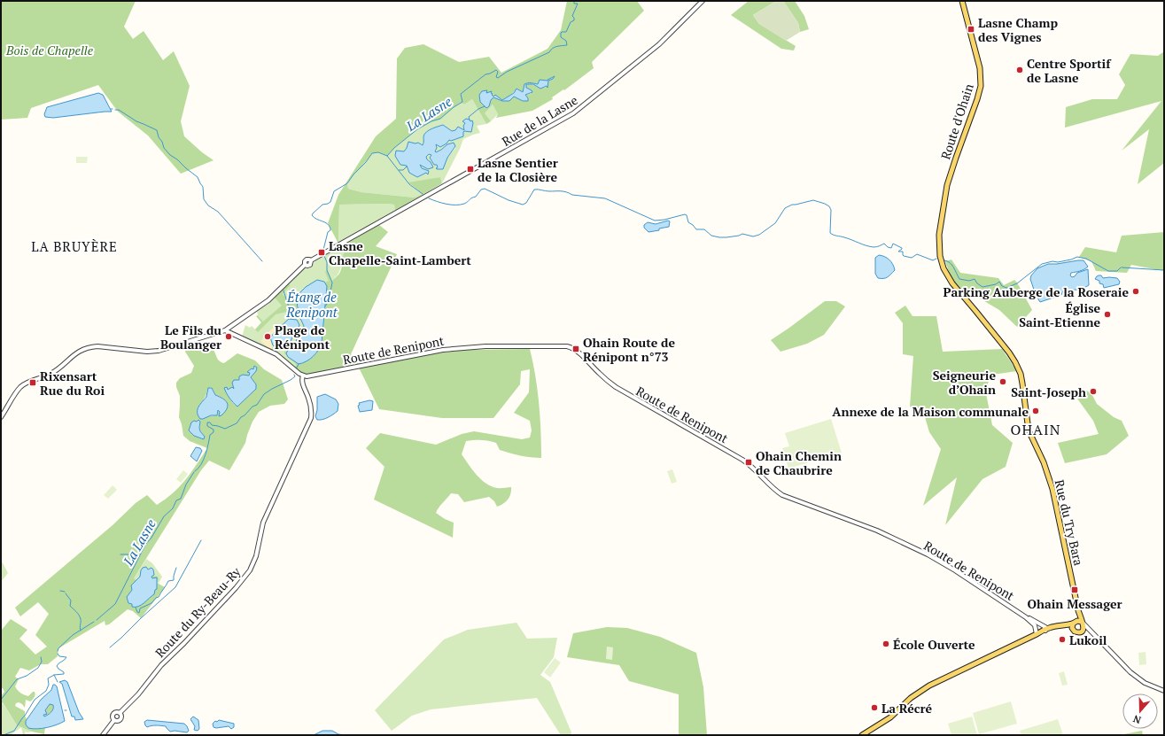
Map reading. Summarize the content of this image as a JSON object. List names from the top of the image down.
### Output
{
  "streets": {
    "main road": ["Route d'Ohain", "Rue du Try Bara"],
    "street": ["Rue de la Lasne", "Route de Renipont", "Route du Ry-Beau-Ry"]
  },
  "crossings": [
    ["Route d'Ohain", "Rue du Try Bara"],
    ["Route de Renipont", "Route du Ry-Beau-Ry"]
  ],
  "districts": ["LA BRUYÈRE", "OHAIN"],
  "water": ["La Lasne", "Étang de Renipont"],
  "parks": ["Bois de Chapelle"],
  "places": {
    "transit": [
      "Lasne Champ des Vignes",
      "Lasne Sentier de la Closière",
      "Lasne Chapelle-Saint-Lambert",
      "Ohain Route de Rénipont n°73",
      "Rixensart Rue du Roi",
      "Ohain Chemin de Chaubrire",
      "Ohain Messager"
    ],
    "other": [
      "Centre Sportif de Lasne",
      "Parking Auberge de la Roseraie",
      "Église Saint-Etienne",
      "Le Fils du Boulanger",
      "Plage de Rénipont",
      "Seigneurie d’Ohain",
      "Saint-Joseph",
      "Annexe de la Maison communale",
      "Lukoil",
      "École Ouverte",
      "La Récré"
    ]
  },
  "north": "bottom"
}
